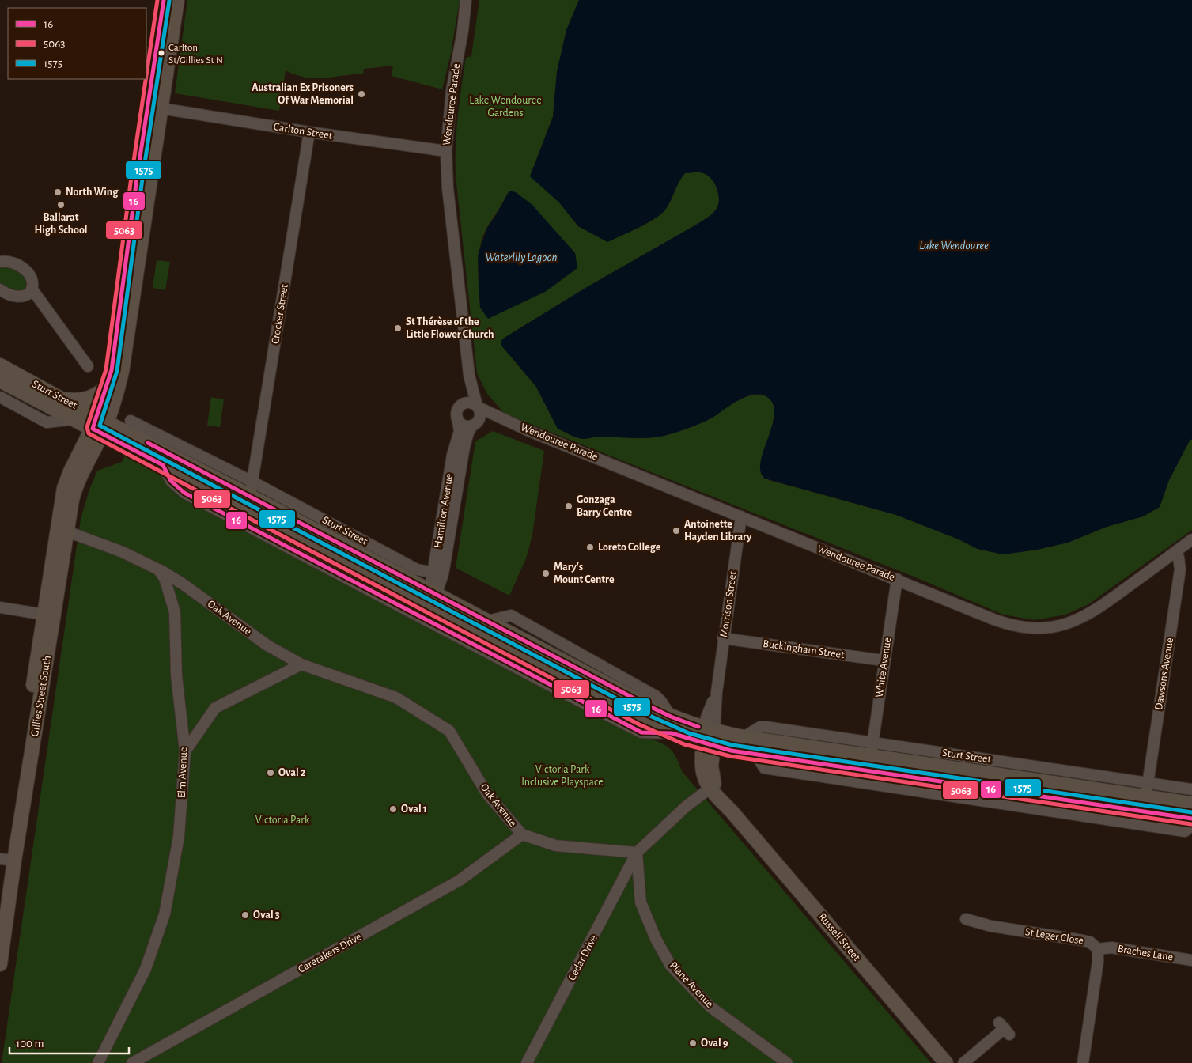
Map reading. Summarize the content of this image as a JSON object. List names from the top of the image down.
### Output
{
  "streets": {
    "main road": ["Sturt Street", "Gillies Street South", "Russell Street"],
    "street": [
      "Wendouree Parade",
      "Carlton Street",
      "Crocker Street",
      "Hamilton Avenue",
      "Morrison Street",
      "Oak Avenue",
      "Buckingham Street",
      "White Avenue",
      "Dawsons Avenue",
      "Elm Avenue",
      "St Leger Close",
      "Caretakers Drive",
      "Braches Lane",
      "Cedar Drive",
      "Plane Avenue"
    ]
  },
  "crossings": [
    ["Wendouree Parade", "Carlton Street"],
    ["Wendouree Parade", "Hamilton Avenue"],
    ["Wendouree Parade", "Morrison Street"],
    ["Wendouree Parade", "White Avenue"],
    ["Wendouree Parade", "Dawsons Avenue"],
    ["Carlton Street", "Crocker Street"],
    ["Crocker Street", "Sturt Street"],
    ["Sturt Street", "Hamilton Avenue"],
    ["Sturt Street", "Morrison Street"],
    ["Sturt Street", "White Avenue"],
    ["Sturt Street", "Dawsons Avenue"],
    ["Sturt Street", "Gillies Street South"],
    ["Sturt Street", "Russell Street"],
    ["Morrison Street", "Buckingham Street"],
    ["Morrison Street", "Russell Street"],
    ["Oak Avenue", "Elm Avenue"],
    ["Oak Avenue", "Caretakers Drive"],
    ["Oak Avenue", "Cedar Drive"],
    ["Oak Avenue", "Plane Avenue"],
    ["Buckingham Street", "White Avenue"],
    ["St Leger Close", "Braches Lane"],
    ["Cedar Drive", "Plane Avenue"]
  ],
  "water": ["Lake Wendouree", "Waterlily Lagoon"],
  "parks": ["Lake Wendouree Gardens", "Victoria Park Inclusive Playspace", "Victoria Park"],
  "places": [
    "Carlton St/Gillies St N",
    "Australian Ex Prisoners Of War Memorial",
    "North Wing",
    "Ballarat High School",
    "St Thérèse of the Little Flower Church",
    "Gonzaga Barry Centre",
    "Antoinette Hayden Library",
    "Loreto College",
    "Mary's Mount Centre",
    "Oval 2",
    "Oval 1",
    "Oval 3",
    "Oval 9"
  ],
  "lines": ["transit line 16", "transit line 5063", "transit line 1575"],
  "legend": ["16", "5063", "1575"],
  "scale_bar": "100 m"
}
